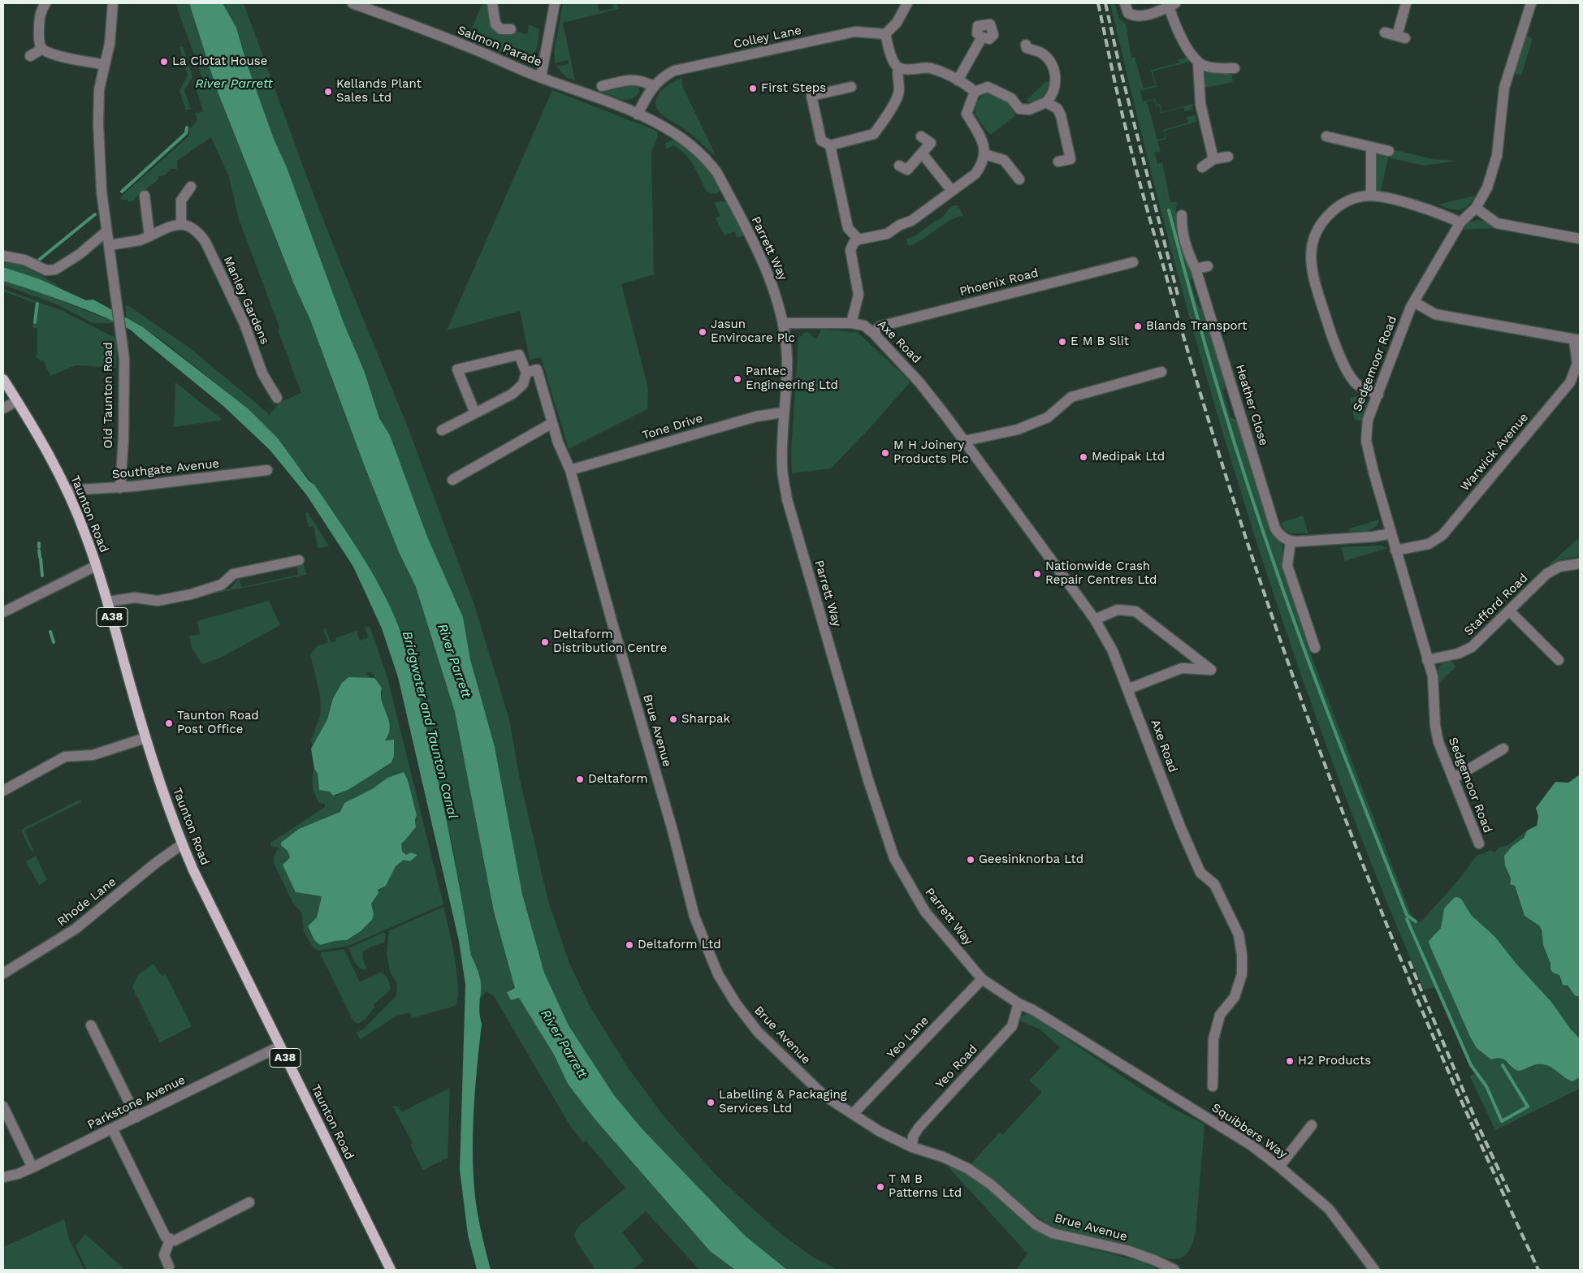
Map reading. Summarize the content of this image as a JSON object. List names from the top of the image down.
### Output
{
  "streets": {
    "main road": ["Taunton Road", "A38"],
    "street": [
      "Colley Lane",
      "Salmon Parade",
      "Parrett Way",
      "Phoenix Road",
      "Manley Gardens",
      "Axe Road",
      "Sedgemoor Road",
      "Old Taunton Road",
      "Heather Close",
      "Tone Drive",
      "Warwick Avenue",
      "Southgate Avenue",
      "Stafford Road",
      "Brue Avenue",
      "Rhode Lane",
      "Yeo Lane",
      "Yeo Road",
      "Parkstone Avenue",
      "Squibbers Way"
    ]
  },
  "crossings": [
    ["Colley Lane", "Salmon Parade"],
    ["Colley Lane", "Parrett Way"],
    ["Salmon Parade", "Parrett Way"],
    ["Parrett Way", "Axe Road"],
    ["Parrett Way", "Tone Drive"],
    ["Parrett Way", "Yeo Lane"],
    ["Parrett Way", "Yeo Road"],
    ["Parrett Way", "Squibbers Way"],
    ["Phoenix Road", "Axe Road"],
    ["Sedgemoor Road", "Warwick Avenue"],
    ["Sedgemoor Road", "Stafford Road"],
    ["Old Taunton Road", "Southgate Avenue"],
    ["Tone Drive", "Brue Avenue"],
    ["Southgate Avenue", "Taunton Road"],
    ["Taunton Road", "Rhode Lane"],
    ["Taunton Road", "Parkstone Avenue"],
    ["Brue Avenue", "Yeo Lane"],
    ["Brue Avenue", "Yeo Road"]
  ],
  "water": ["River Parrett", "Bridgwater and Taunton Canal"],
  "places": [
    "La Ciotat House",
    "First Steps",
    "Kellands Plant Sales Ltd",
    "Blands Transport",
    "Jasun Envirocare Plc",
    "E M B Slit",
    "Pantec Engineering Ltd",
    "M H Joinery Products Plc",
    "Medipak Ltd",
    "Nationwide Crash Repair Centres Ltd",
    "Deltaform Distribution Centre",
    "Sharpak",
    "Taunton Road Post Office",
    "Deltaform",
    "Geesinknorba Ltd",
    "Deltaform Ltd",
    "H2 Products",
    "Labelling & Packaging Services Ltd",
    "T M B Patterns Ltd"
  ]
}
